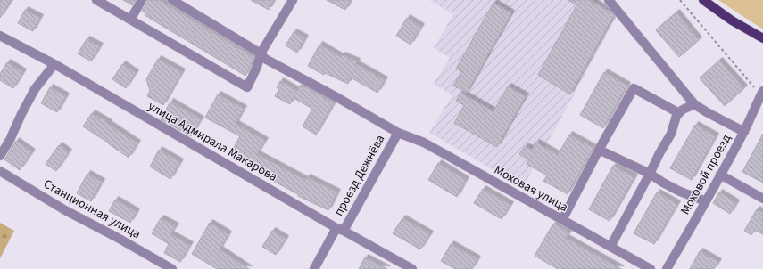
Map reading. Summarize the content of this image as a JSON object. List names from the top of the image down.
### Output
{
  "streets": {
    "street": [
      "улица Адмирала Макарова",
      "Моховой проезд",
      "проезд Дежнёва",
      "Моховая улица",
      "Станционная улица"
    ]
  },
  "crossings": [
    ["улица Адмирала Макарова", "проезд Дежнёва"],
    ["проезд Дежнёва", "Моховая улица"]
  ]
}
